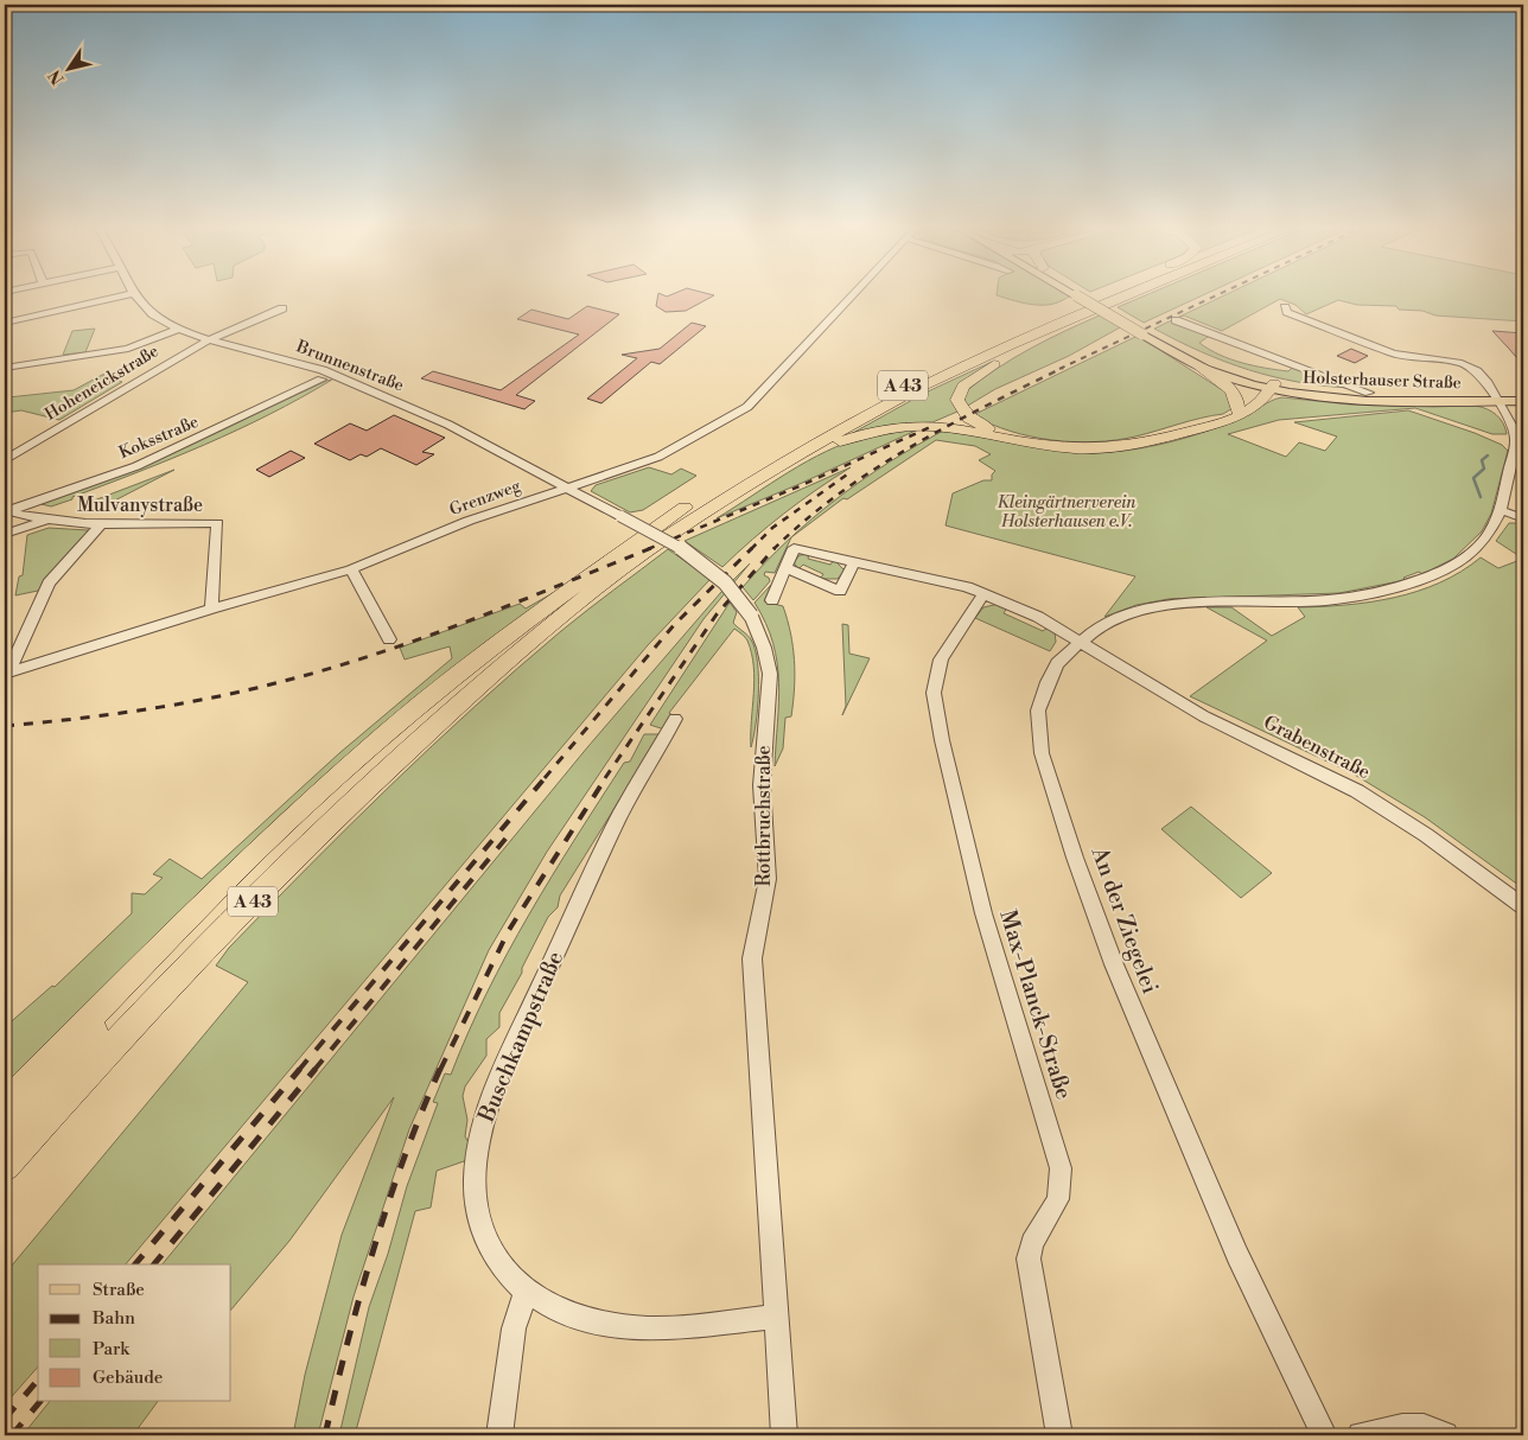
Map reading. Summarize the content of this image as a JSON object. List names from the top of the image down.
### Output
{
  "streets": {
    "highway": ["A 43"],
    "main road": ["Holsterhauser Straße"],
    "street": [
      "Brunnenstraße",
      "Hoheneickstraße",
      "Koksstraße",
      "Grenzweg",
      "Mulvanystraße",
      "Grabenstraße",
      "Rottbruchstraße",
      "An der Ziegelei",
      "Max-Planck-Straße",
      "Buschkampstraße"
    ]
  },
  "crossings": [
    ["Brunnenstraße", "Hoheneickstraße"],
    ["Brunnenstraße", "Grenzweg"],
    ["Brunnenstraße", "Rottbruchstraße"],
    ["Koksstraße", "Mulvanystraße"],
    ["Grenzweg", "Mulvanystraße"],
    ["Grenzweg", "Rottbruchstraße"],
    ["Grabenstraße", "An der Ziegelei"]
  ],
  "parks": ["Kleingärtnerverein Holsterhausen e.V."],
  "legend": [
    "Straße",
    "Bahn",
    "Park",
    "Gebäude"
  ],
  "north": "bottom left"
}
